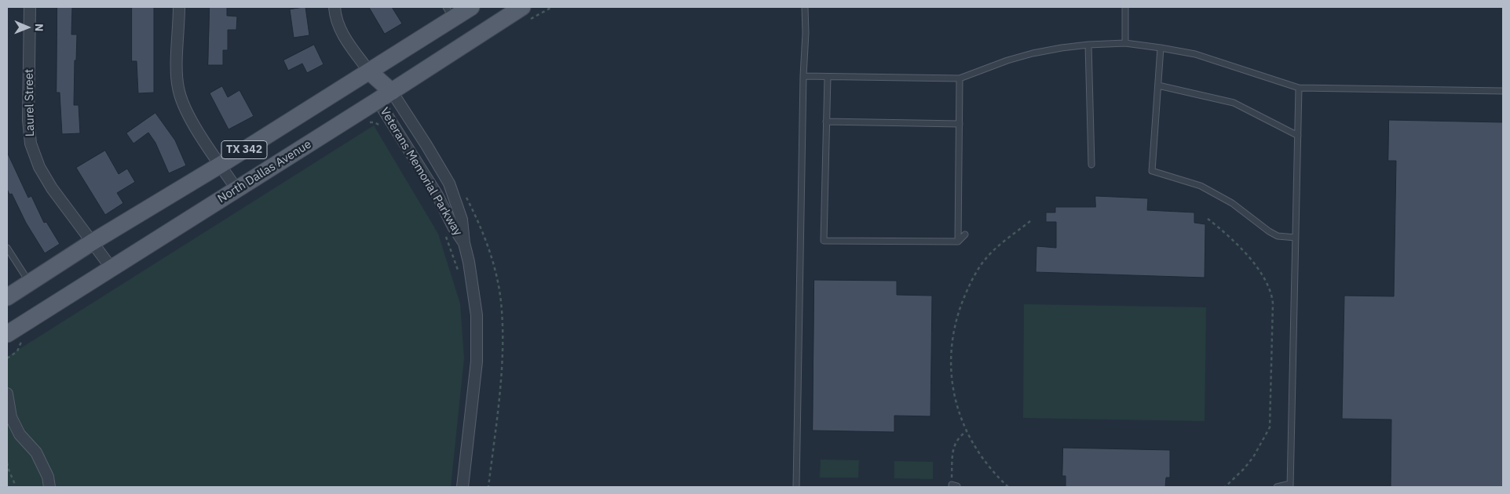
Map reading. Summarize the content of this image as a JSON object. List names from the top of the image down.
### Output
{
  "streets": {
    "main road": ["TX 342", "North Dallas Avenue"],
    "street": ["Laurel Street", "Veterans Memorial Parkway"]
  },
  "crossings": [
    ["Laurel Street", "TX 342"],
    ["Laurel Street", "North Dallas Avenue"],
    ["North Dallas Avenue", "Veterans Memorial Parkway"]
  ],
  "north": "right"
}
